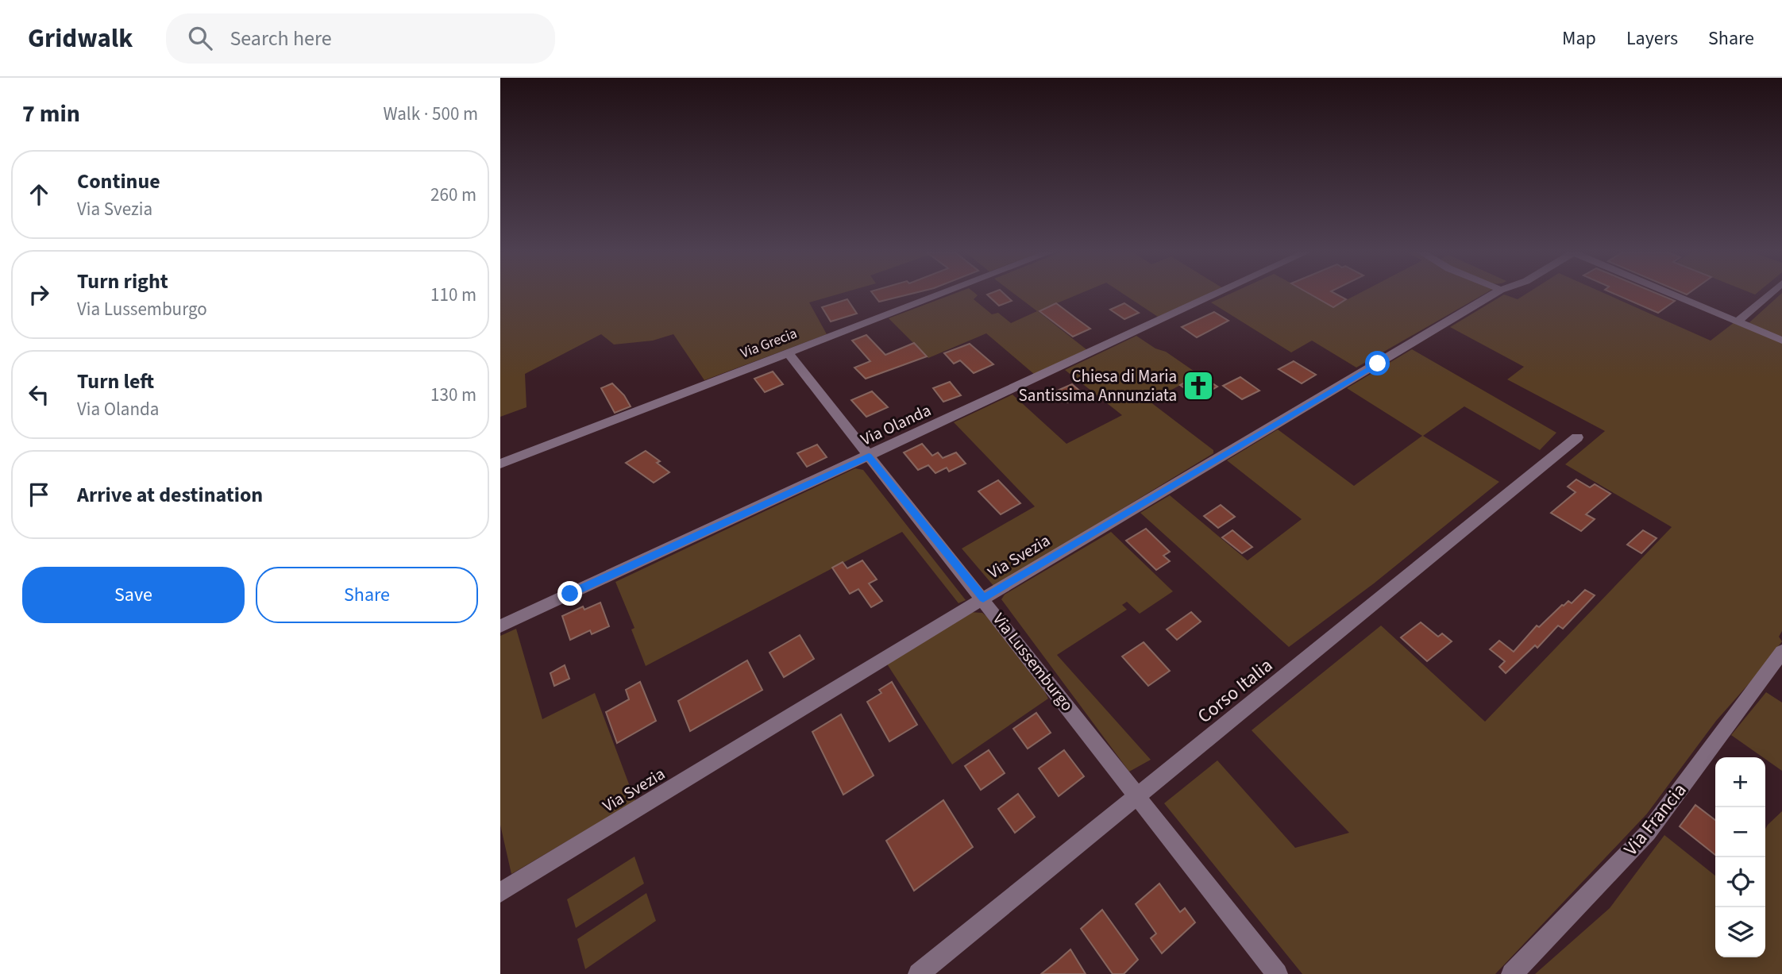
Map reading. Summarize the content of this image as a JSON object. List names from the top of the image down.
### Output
{
  "streets": {
    "street": [
      "Via Grecia",
      "Via Olanda",
      "Via Svezia",
      "Via Lussemburgo",
      "Corso Italia",
      "Via Francia"
    ]
  },
  "crossings": [
    ["Via Grecia", "Via Lussemburgo"],
    ["Via Olanda", "Via Lussemburgo"],
    ["Via Svezia", "Via Lussemburgo"],
    ["Via Lussemburgo", "Corso Italia"]
  ],
  "places": {
    "church": ["Chiesa di Maria Santissima Annunziata"]
  },
  "page": {
    "header": "Gridwalk",
    "search": "Search here",
    "nav": ["Map", "Layers", "Share"],
    "heading": ["7 min", "Walk · 500 m"],
    "list": [
      ["Continue", "Via Svezia", "260 m"],
      ["Turn right", "Via Lussemburgo", "110 m"],
      ["Turn left", "Via Olanda", "130 m"],
      "Arrive at destination"
    ],
    "buttons": ["Save", "Share"],
    "map_buttons": ["+", "−"]
  }
}
